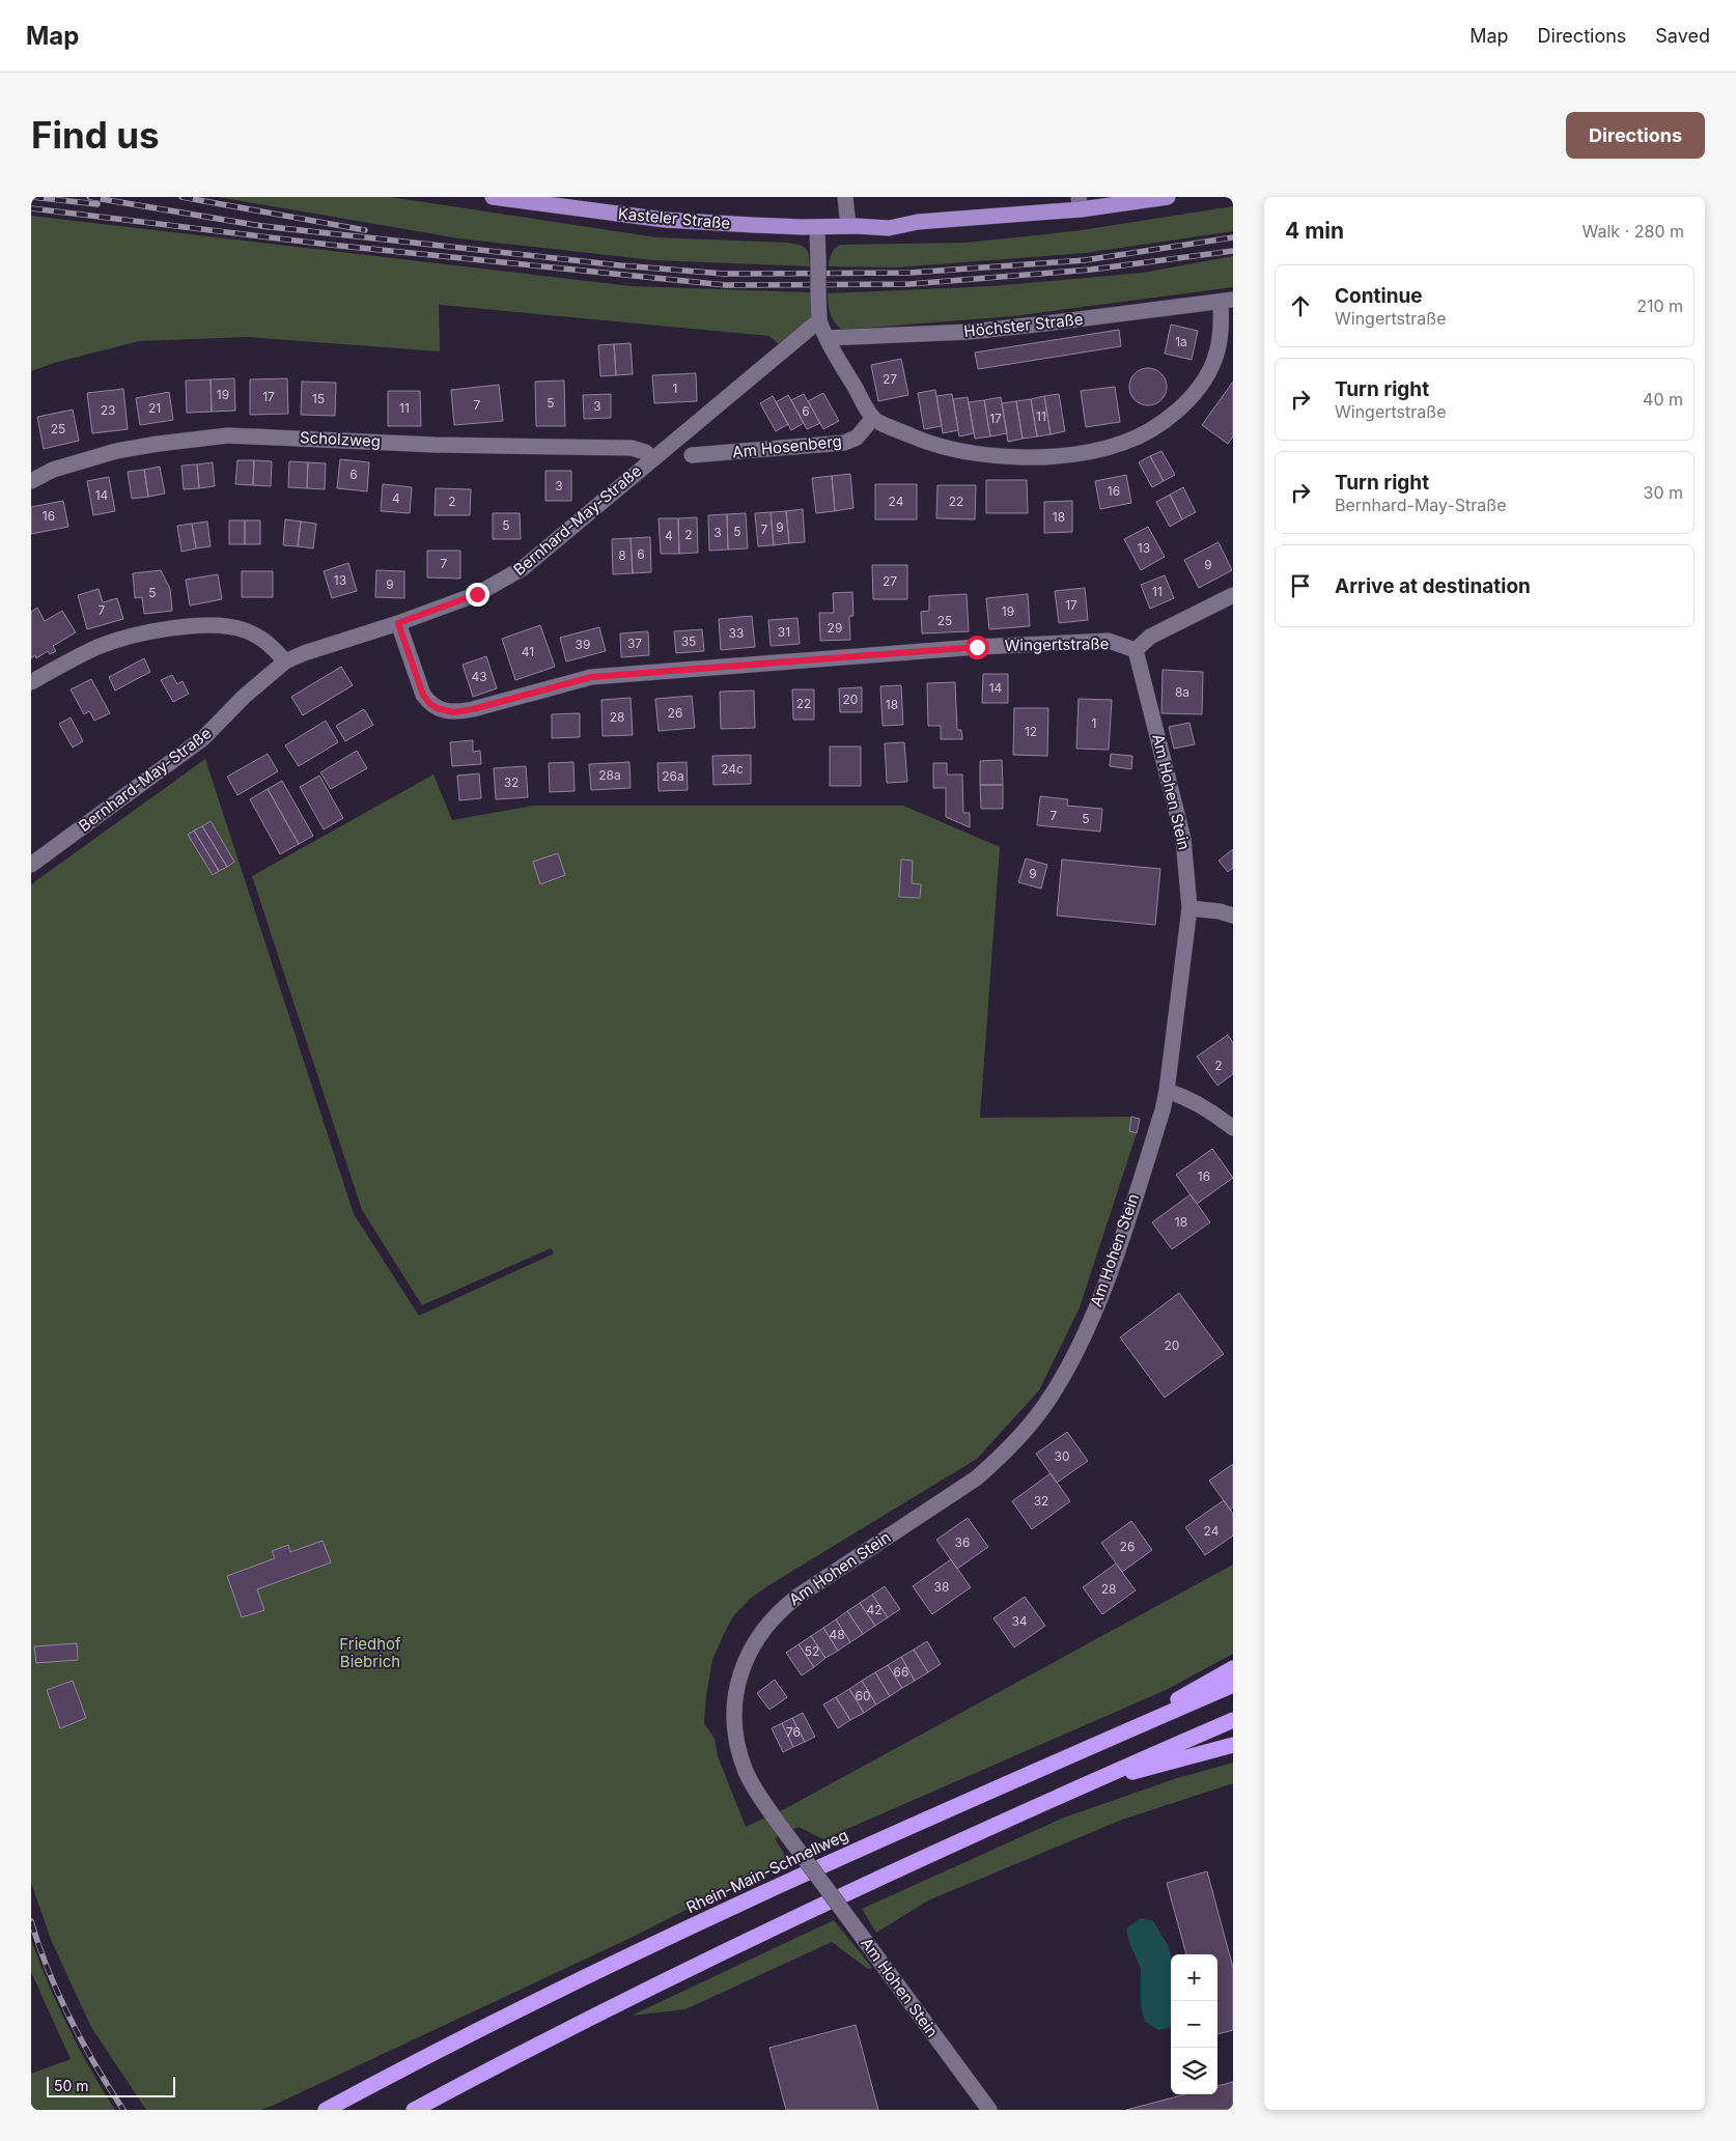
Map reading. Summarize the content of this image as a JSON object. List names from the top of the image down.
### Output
{
  "streets": {
    "highway": ["Rhein-Main-Schnellweg"],
    "main road": ["Kasteler Straße"],
    "street": [
      "Höchster Straße",
      "Scholzweg",
      "Am Hosenberg",
      "Bernhard-May-Straße",
      "Wingertstraße",
      "Am Hohen Stein"
    ]
  },
  "crossings": [
    ["Höchster Straße", "Am Hosenberg"],
    ["Scholzweg", "Bernhard-May-Straße"],
    ["Bernhard-May-Straße", "Wingertstraße"],
    ["Wingertstraße", "Am Hohen Stein"]
  ],
  "parks": ["Friedhof Biebrich"],
  "house_numbers": [
    "1a",
    "27",
    "1",
    "19",
    "17",
    "15",
    "5",
    "7",
    "3",
    "21",
    "11",
    "23",
    "6",
    "11",
    "17",
    "25",
    "6",
    "3",
    "16",
    "14",
    "4",
    "2",
    "24",
    "22",
    "16",
    "18",
    "5",
    "9",
    "7",
    "5",
    "3",
    "2",
    "4",
    "13",
    "6",
    "8",
    "7",
    "9",
    "13",
    "27",
    "9",
    "11",
    "5",
    "17",
    "7",
    "19",
    "25",
    "29",
    "31",
    "33",
    "35",
    "37",
    "39",
    "41",
    "43",
    "14",
    "8a",
    "20",
    "22",
    "18",
    "26",
    "28",
    "1",
    "12",
    "24c",
    "28a",
    "26a",
    "32",
    "7",
    "5",
    "9",
    "2",
    "16",
    "18",
    "20",
    "30",
    "32",
    "24",
    "36",
    "26",
    "38",
    "28",
    "42",
    "34",
    "48",
    "52",
    "66",
    "60",
    "76"
  ],
  "scale_bar": "50 m",
  "page": {
    "header": "Map",
    "nav": ["Map", "Directions", "Saved"],
    "buttons": "Directions",
    "title": "Find us",
    "heading": ["4 min", "Walk · 280 m"],
    "list": [
      ["Continue", "Wingertstraße", "210 m"],
      ["Turn right", "Wingertstraße", "40 m"],
      ["Turn right", "Bernhard-May-Straße", "30 m"],
      "Arrive at destination"
    ],
    "map_buttons": ["+", "−"],
    "scale": "50 m"
  }
}
